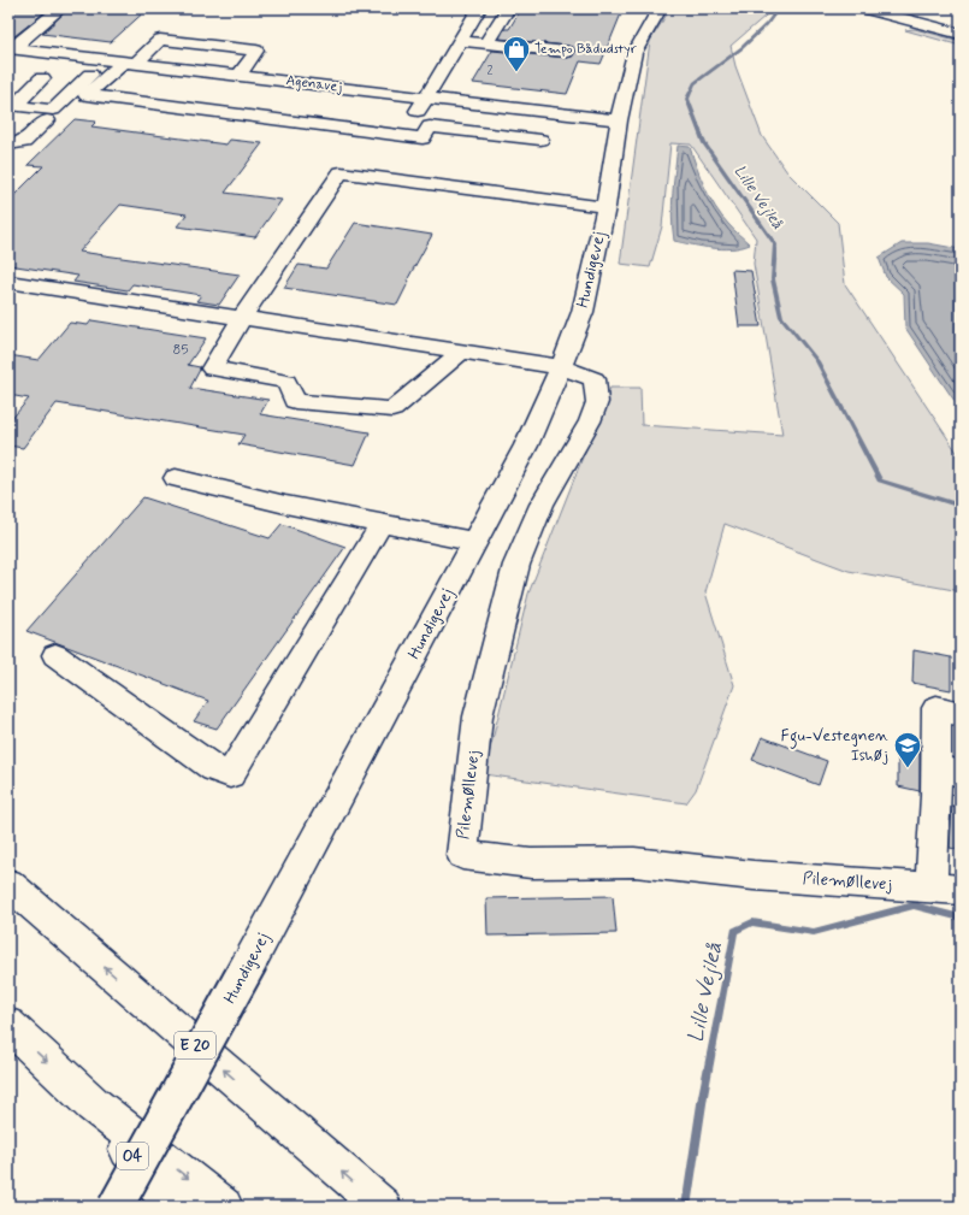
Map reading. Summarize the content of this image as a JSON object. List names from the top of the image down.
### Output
{
  "streets": {
    "main road": [
      "Agenavej",
      "Hundigevej",
      "Pilemøllevej",
      "E 20",
      "O4"
    ]
  },
  "crossings": [
    ["Agenavej", "Hundigevej"],
    ["Hundigevej", "Pilemøllevej"]
  ],
  "water": ["Lille Vejleå"],
  "places": {
    "shop": ["Tempo Bådudstyr"],
    "school or university": ["Fgu-Vestegnen Ishøj"]
  },
  "house_numbers": ["2", "85"]
}
